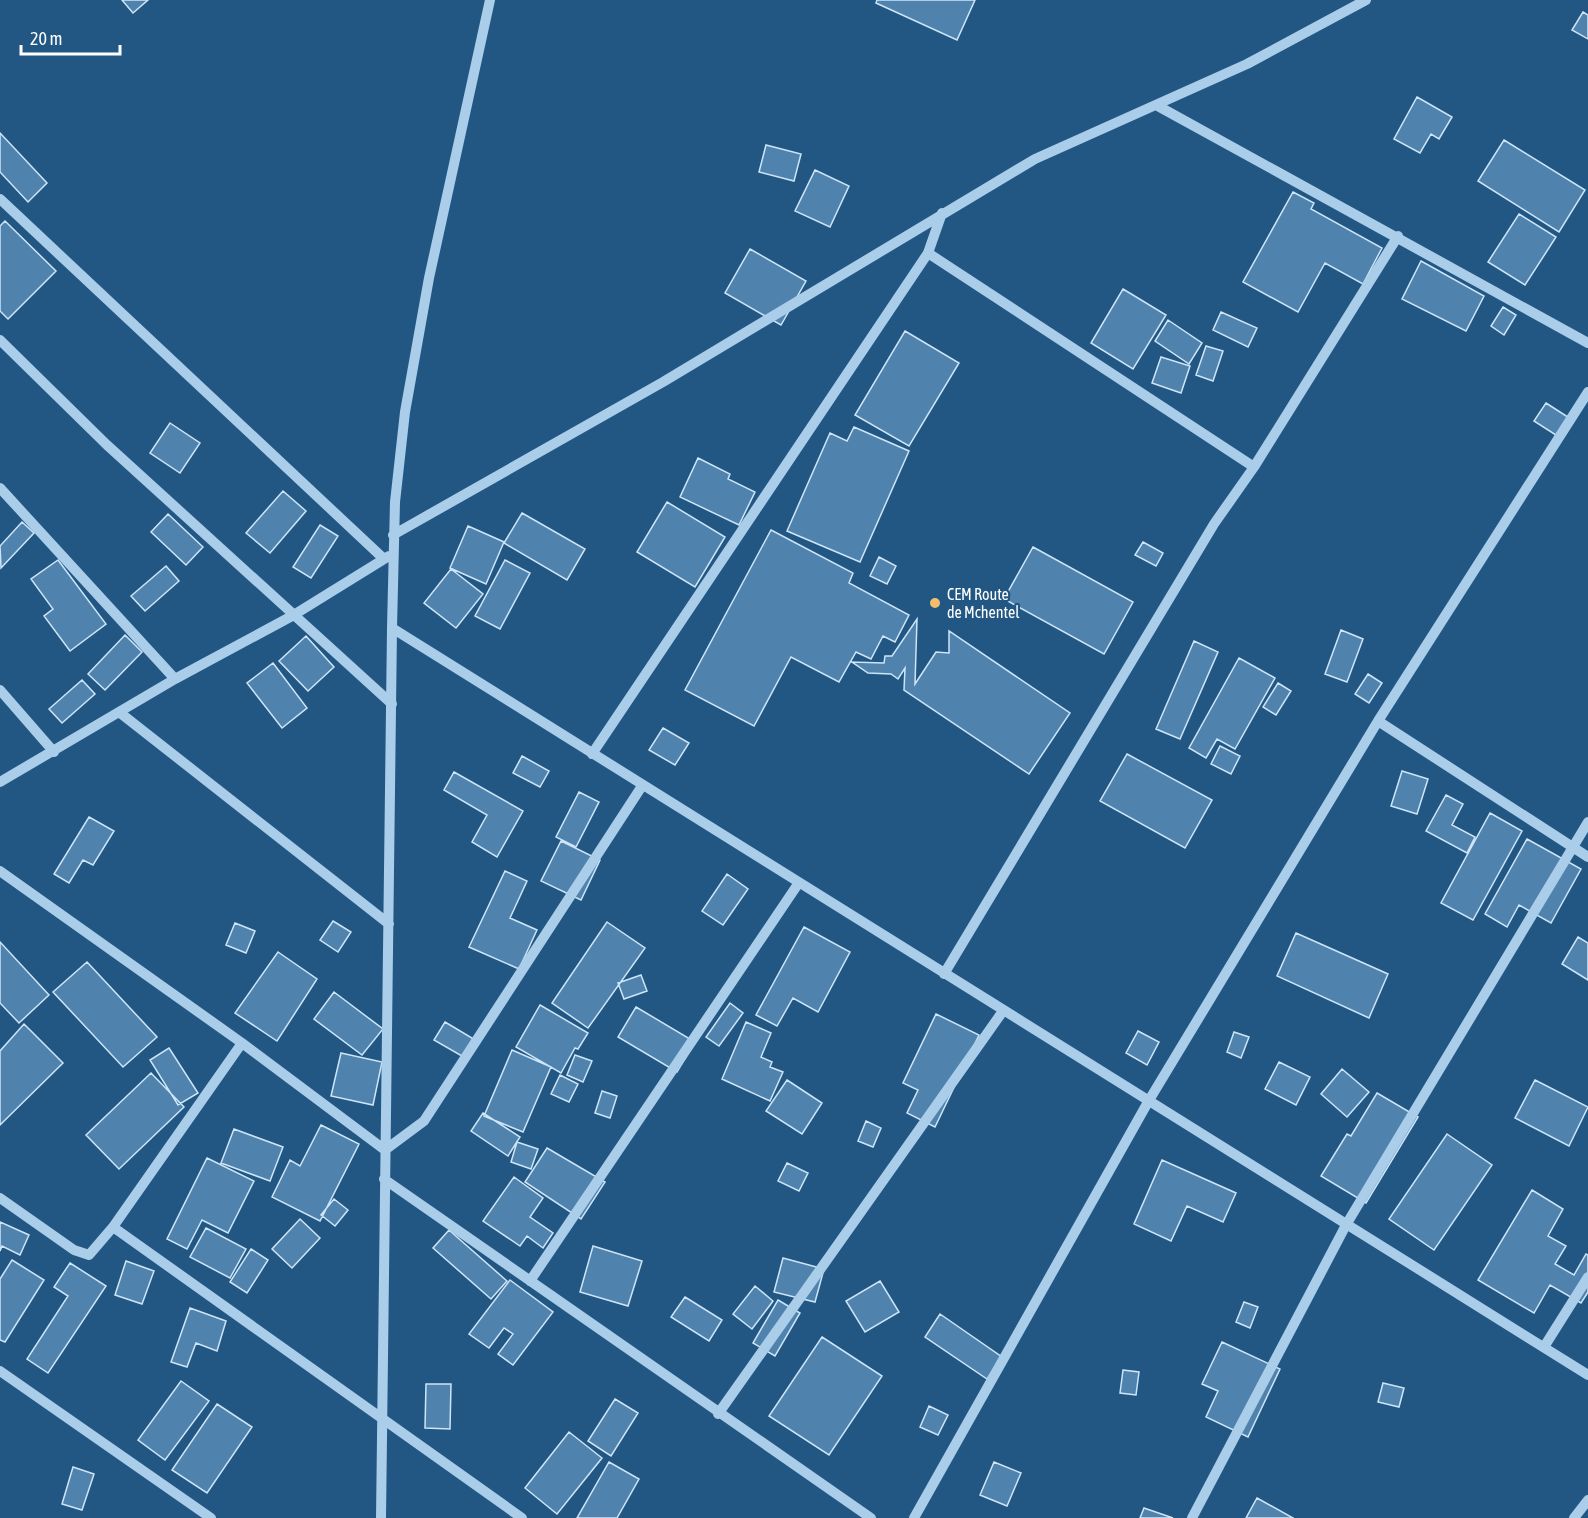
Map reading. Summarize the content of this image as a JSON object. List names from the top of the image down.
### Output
{
  "places": ["CEM Route de Mchentel"],
  "scale_bar": "20 m"
}
